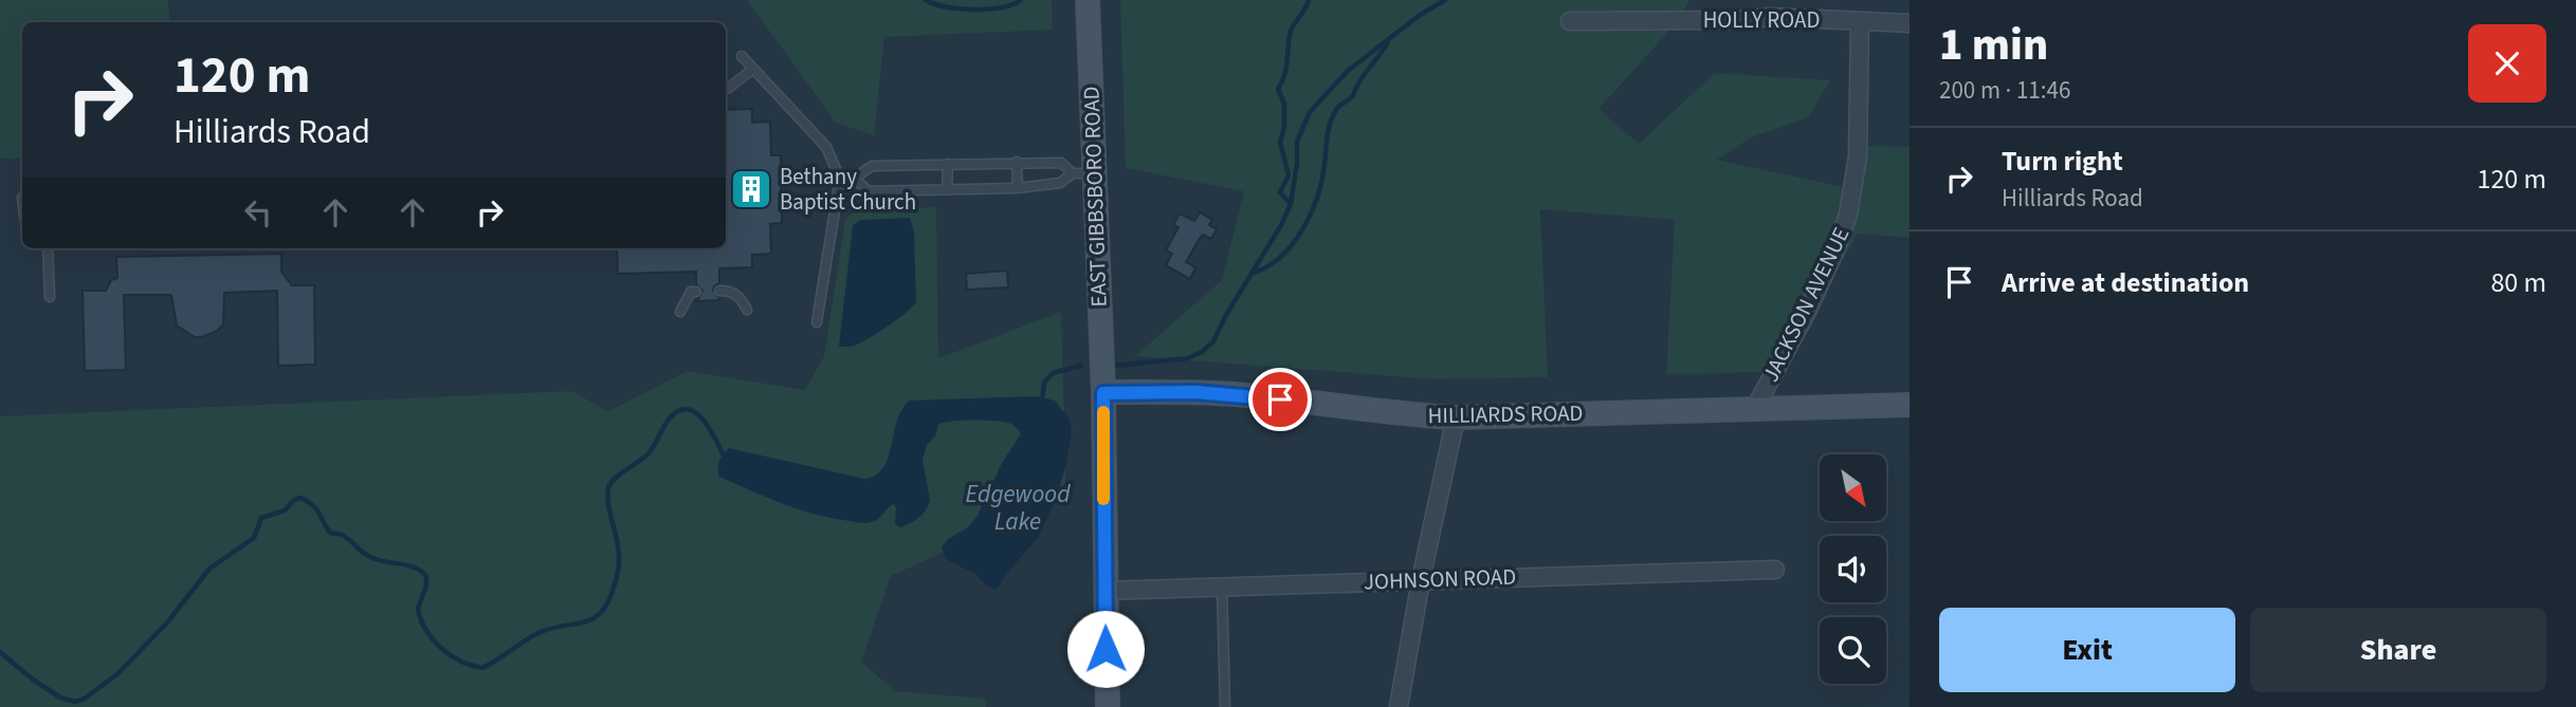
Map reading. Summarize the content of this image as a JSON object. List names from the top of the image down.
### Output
{
  "streets": {
    "street": [
      "HOLLY ROAD",
      "EAST GIBBSBORO ROAD",
      "JACKSON AVENUE",
      "HILLIARDS ROAD",
      "JOHNSON ROAD"
    ]
  },
  "crossings": [
    ["HOLLY ROAD", "JACKSON AVENUE"],
    ["EAST GIBBSBORO ROAD", "HILLIARDS ROAD"],
    ["EAST GIBBSBORO ROAD", "JOHNSON ROAD"],
    ["JACKSON AVENUE", "HILLIARDS ROAD"]
  ],
  "water": ["Edgewood Lake"],
  "places": {
    "building": ["Bethany Baptist Church"]
  },
  "north": "bottom right",
  "page": {
    "heading": ["1 min", "200 m · 11:46"],
    "turn": ["120 m", "Hilliards Road"],
    "list": [
      {
        "name": "Turn right",
        "note": "Hilliards Road",
        "value": "120 m"
      },
      {
        "name": "Arrive at destination",
        "value": "80 m"
      }
    ],
    "buttons": ["Exit", "Share"]
  }
}
